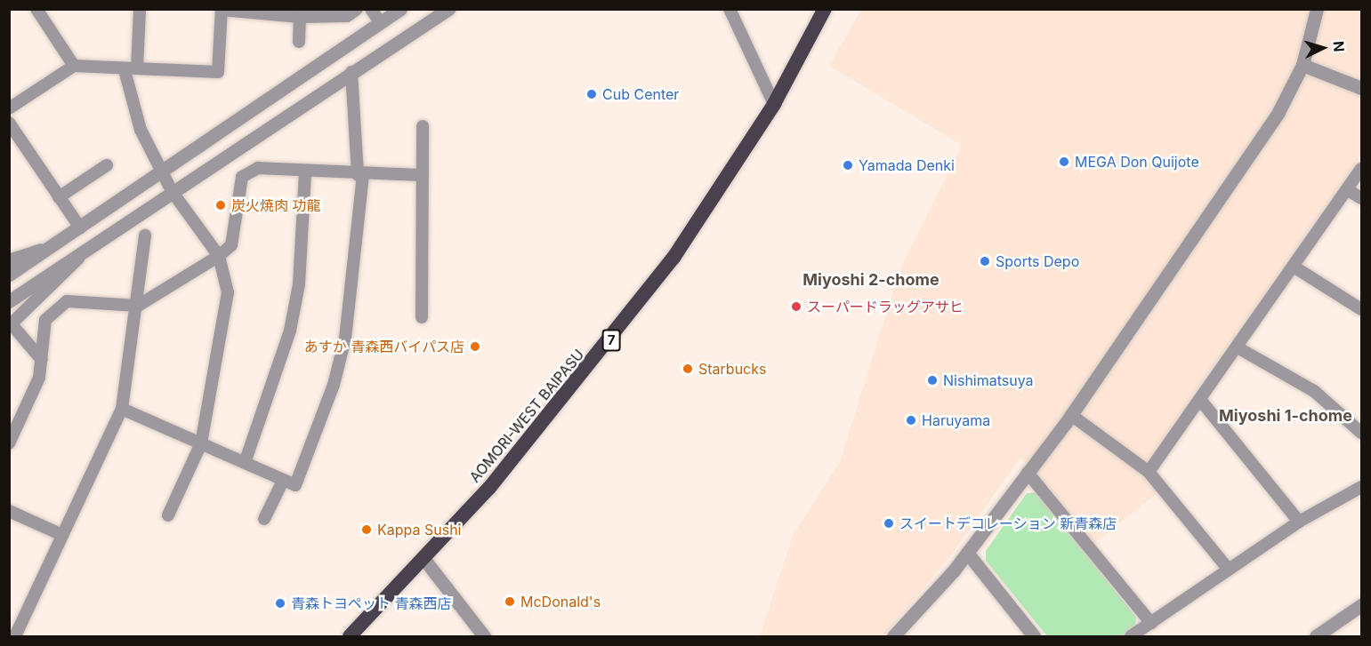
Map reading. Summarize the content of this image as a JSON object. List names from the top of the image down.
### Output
{
  "streets": {
    "highway": ["7", "AOMORI-WEST BAIPASU"]
  },
  "districts": ["Miyoshi 2-chome", "Miyoshi 1-chome"],
  "places": [
    "Cub Center",
    "MEGA Don Quijote",
    "Yamada Denki",
    "炭火焼肉 功龍",
    "Sports Depo",
    "スーパードラッグアサヒ",
    "あすか 青森西バイパス店",
    "Starbucks",
    "Nishimatsuya",
    "Haruyama",
    "スイートデコレーション 新青森店",
    "Kappa Sushi",
    "McDonald's",
    "青森トヨペット 青森西店"
  ],
  "north": "right"
}
